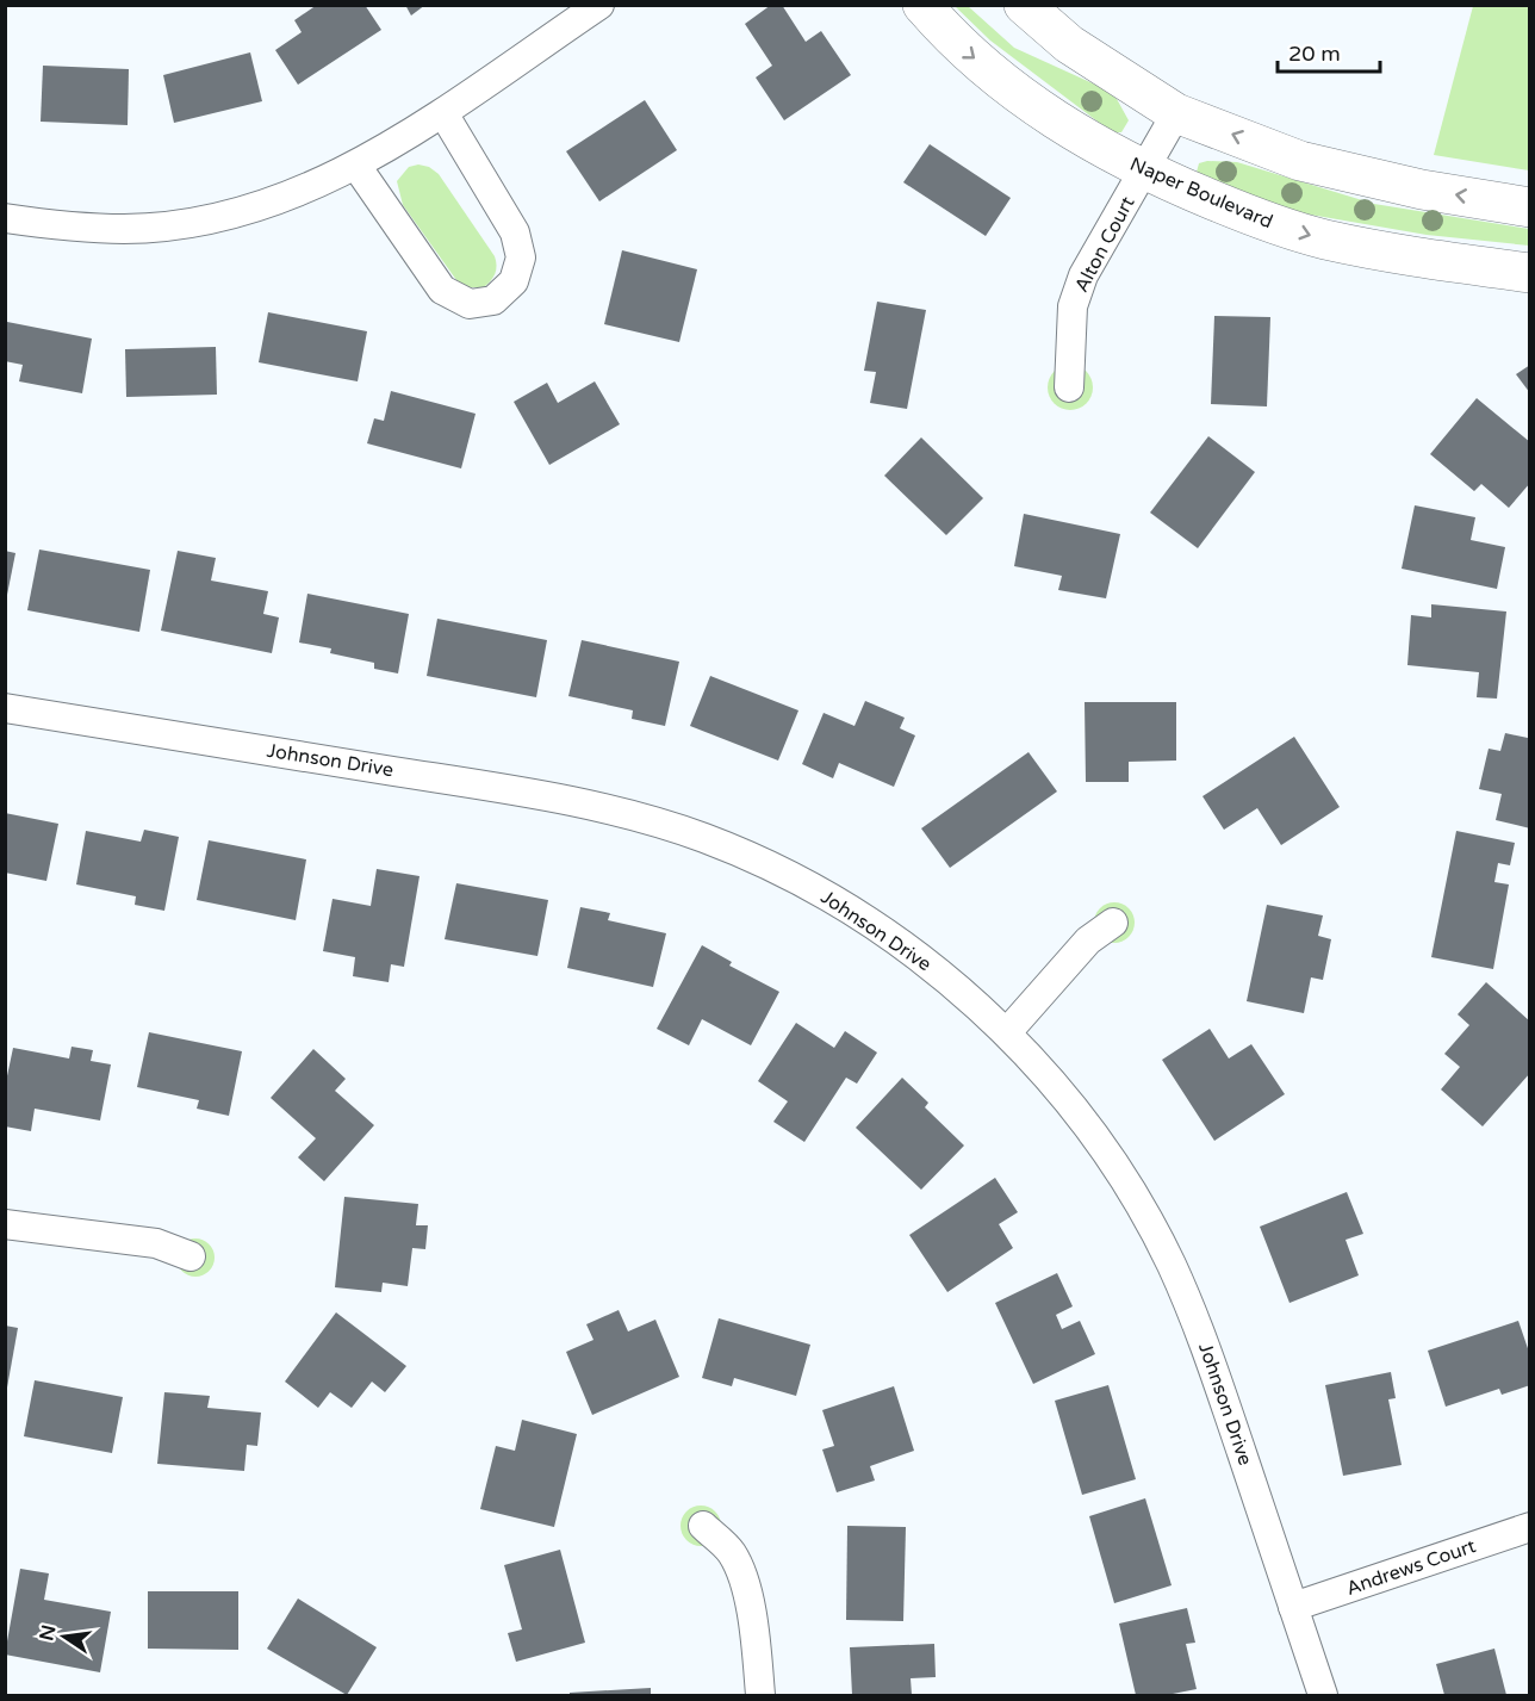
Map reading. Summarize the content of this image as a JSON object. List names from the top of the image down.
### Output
{
  "streets": {
    "main road": ["Naper Boulevard"],
    "street": ["Alton Court", "Johnson Drive", "Andrews Court"]
  },
  "crossings": [
    ["Naper Boulevard", "Alton Court"],
    ["Johnson Drive", "Andrews Court"]
  ],
  "scale_bar": "20 m",
  "north": "left"
}
